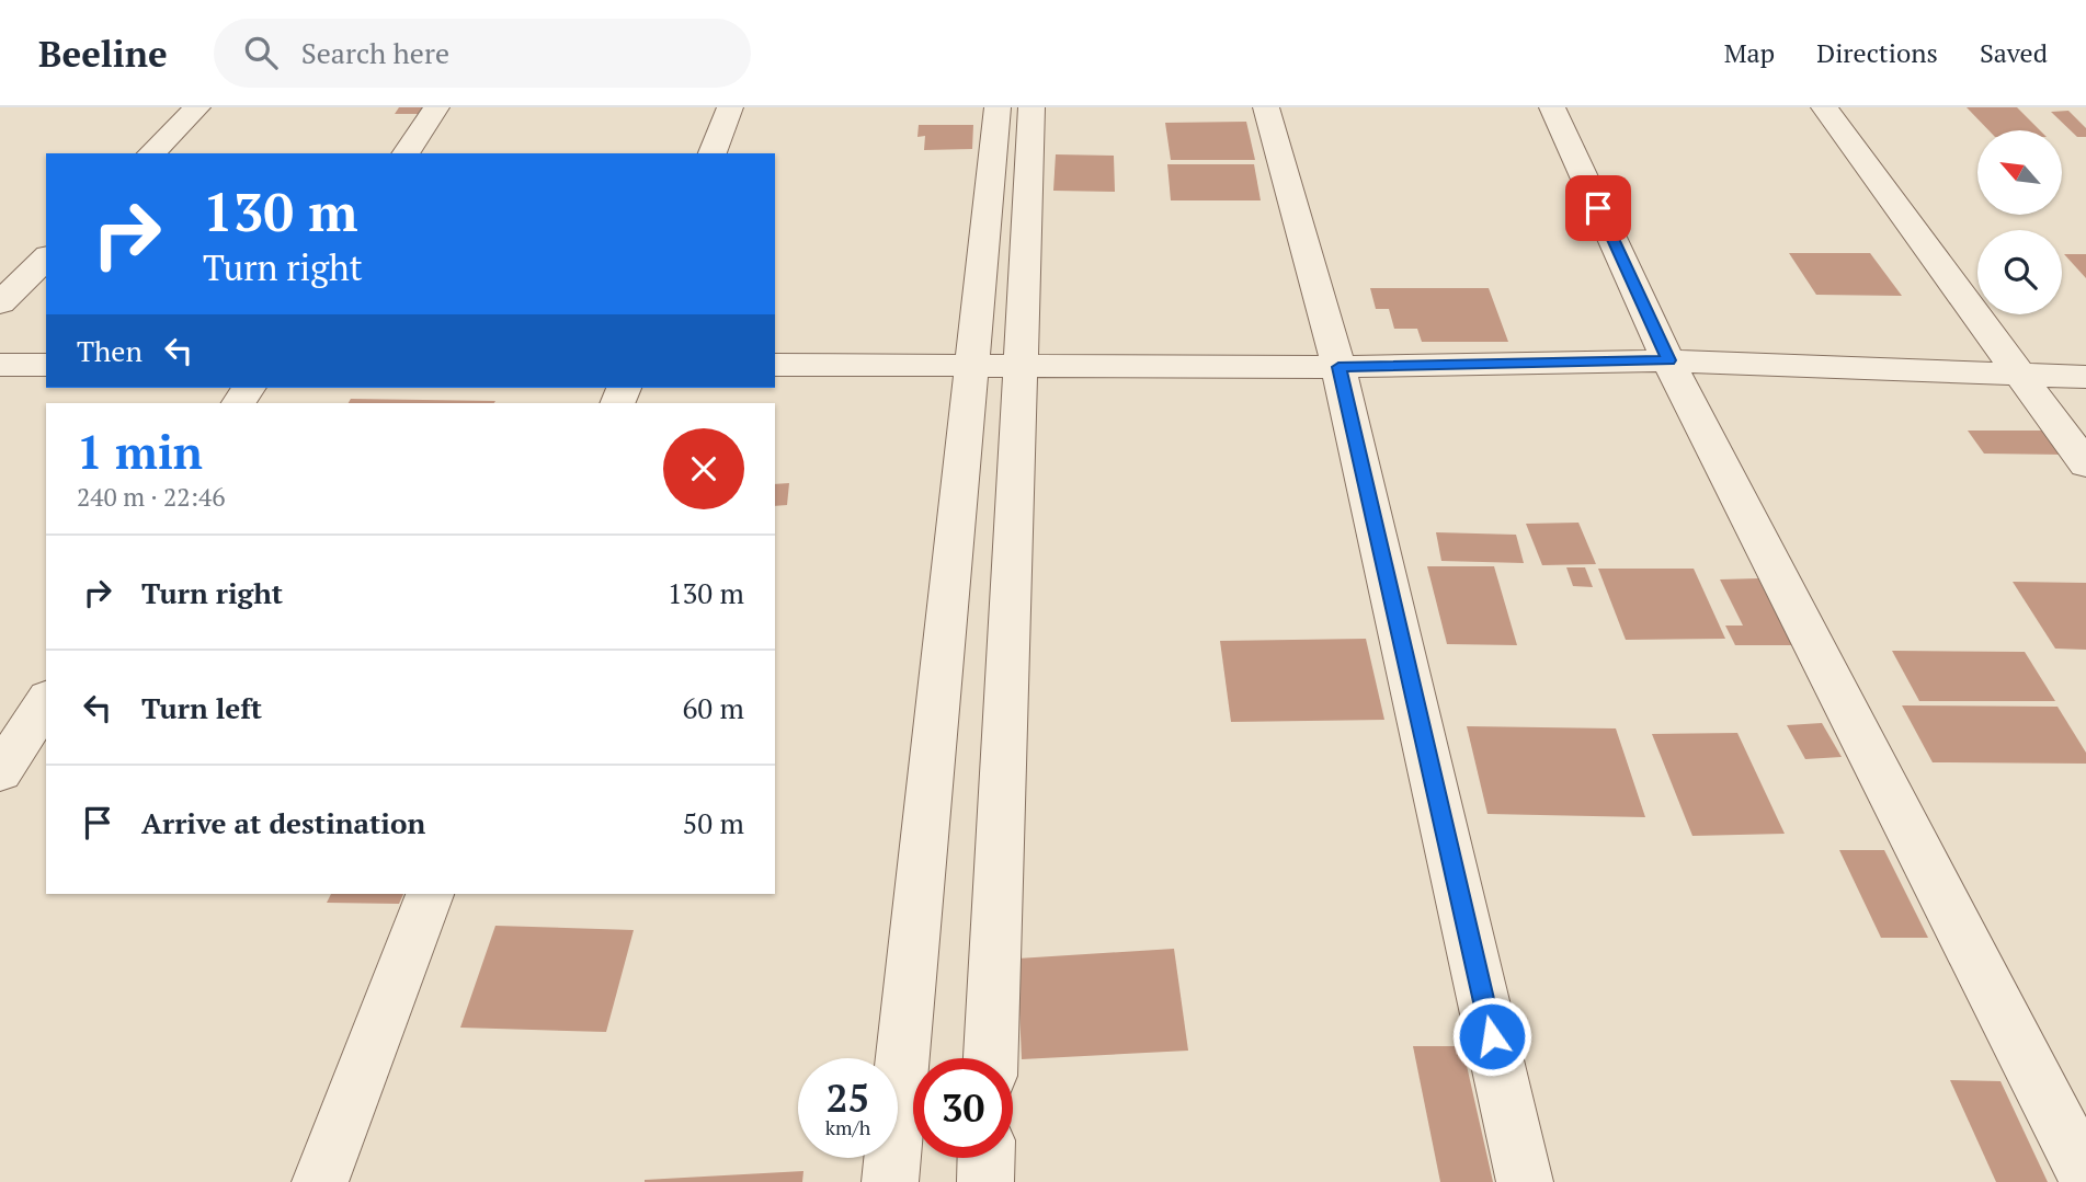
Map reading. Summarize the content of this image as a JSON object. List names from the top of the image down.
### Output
{
  "north": "top left",
  "page": {
    "header": "Beeline",
    "search": "Search here",
    "nav": ["Map", "Directions", "Saved"],
    "turn": ["130 m", "Turn right"],
    "then": "Then",
    "heading": ["1 min", "240 m · 22:46"],
    "list": [
      {
        "name": "Turn right",
        "value": "130 m"
      },
      {
        "name": "Turn left",
        "value": "60 m"
      },
      {
        "name": "Arrive at destination",
        "value": "50 m"
      }
    ],
    "speed": "25 km/h",
    "limit": "30"
  }
}
